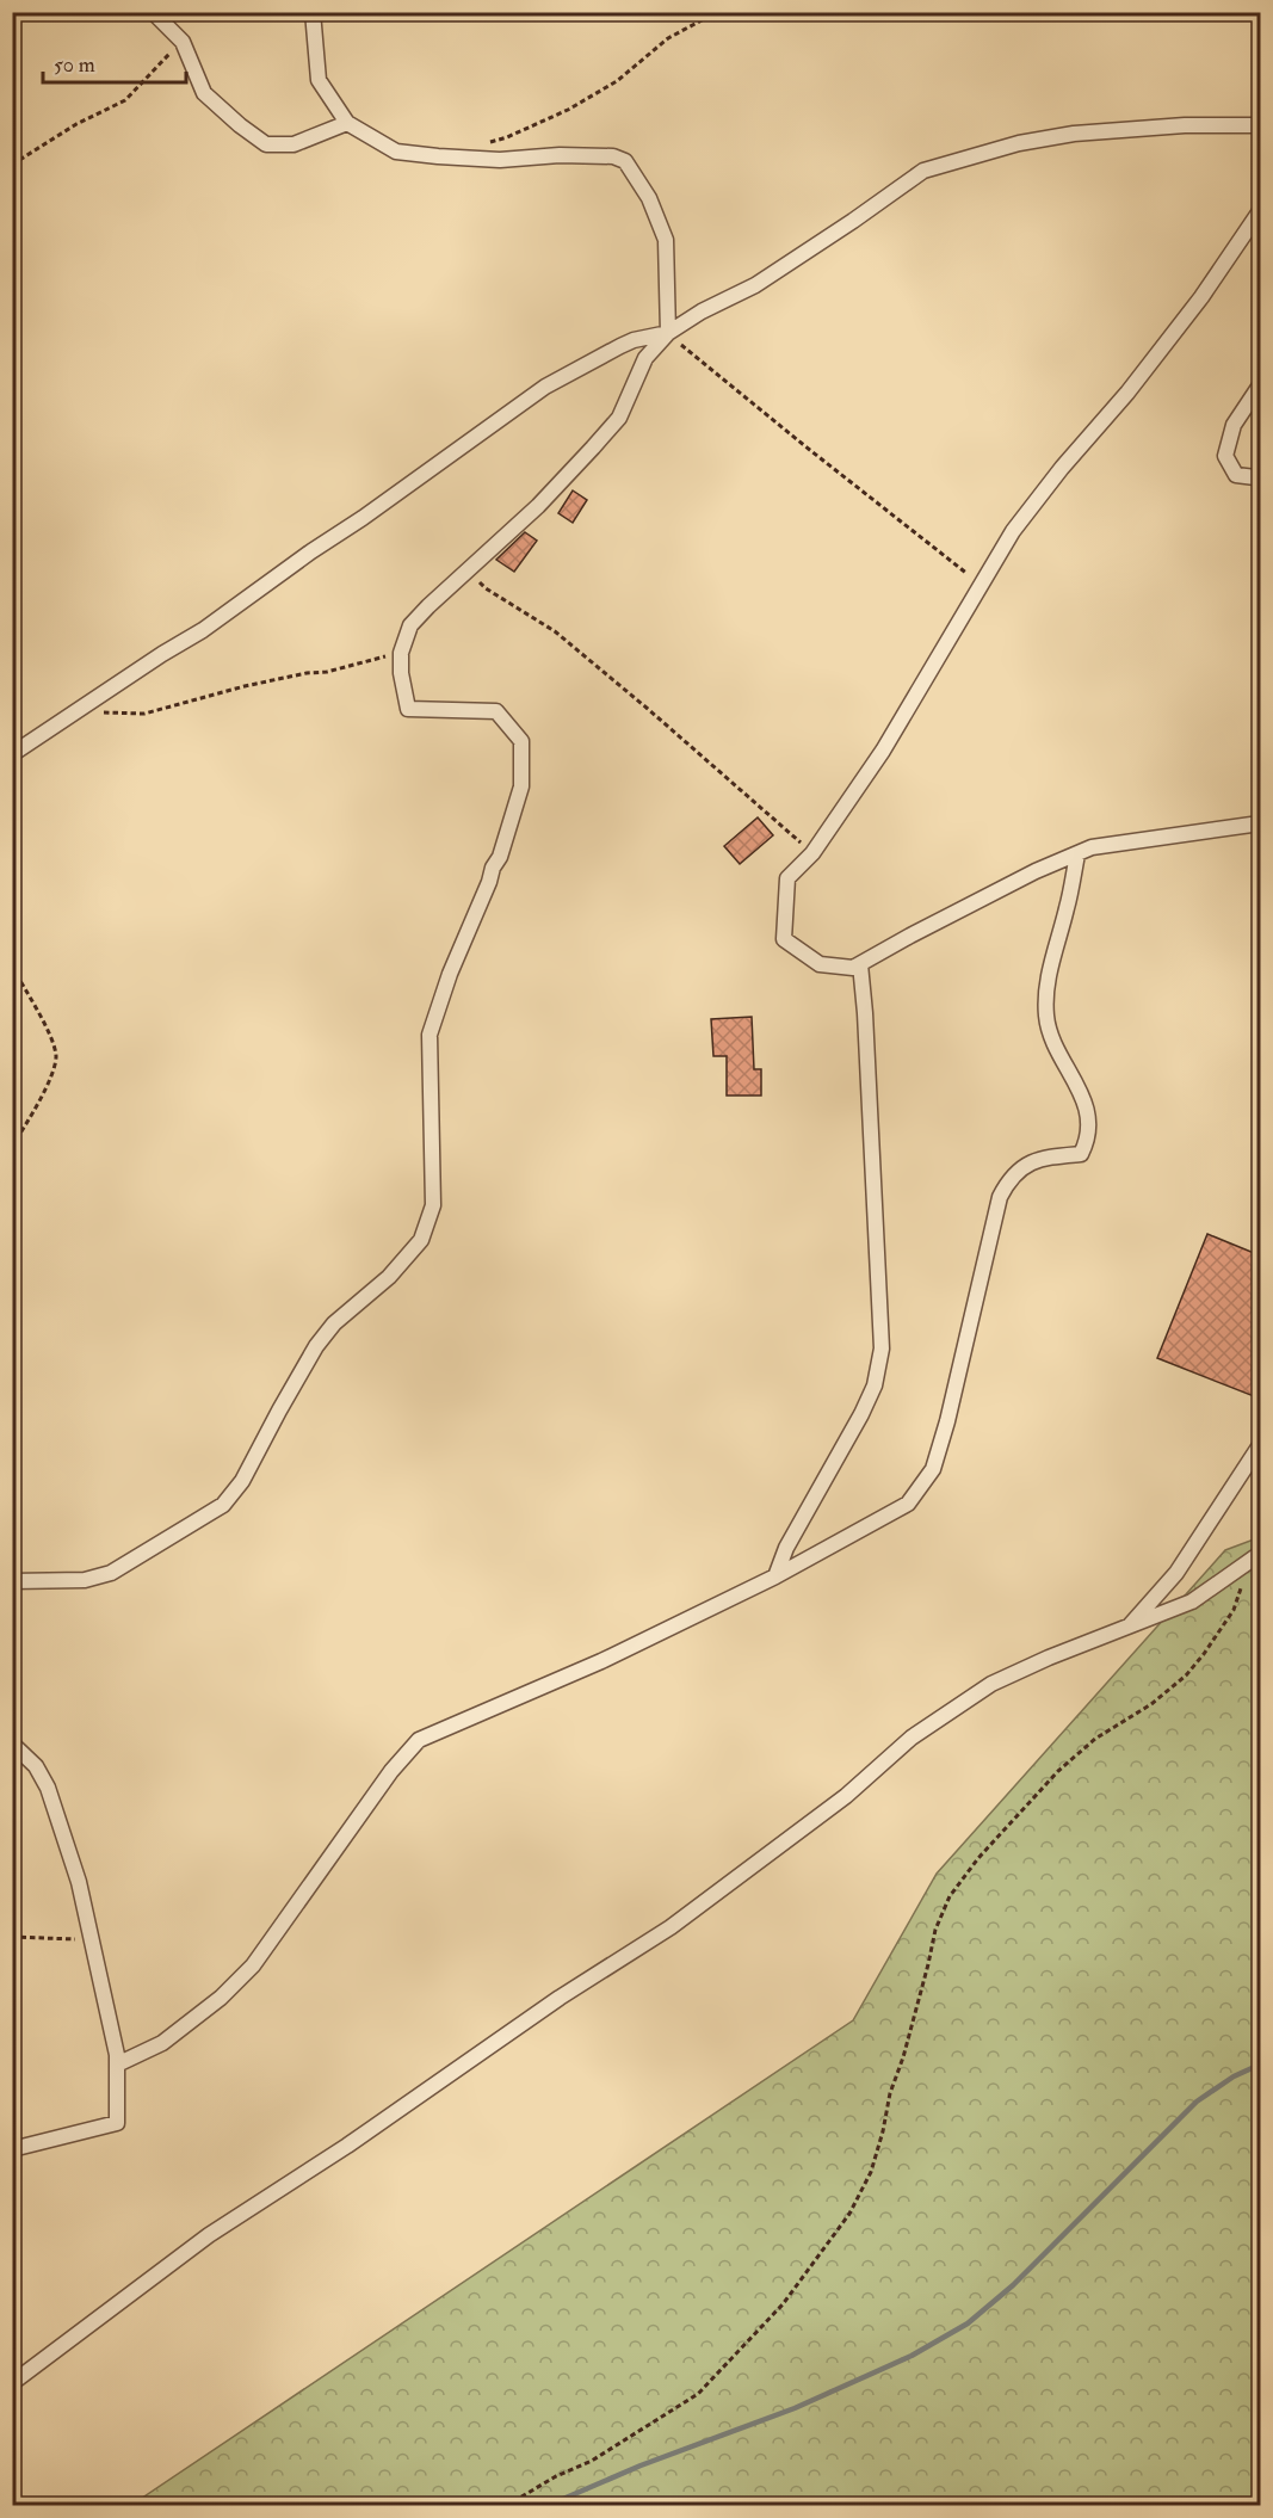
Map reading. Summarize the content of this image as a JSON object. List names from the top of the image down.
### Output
{
  "scale_bar": "50 m"
}
